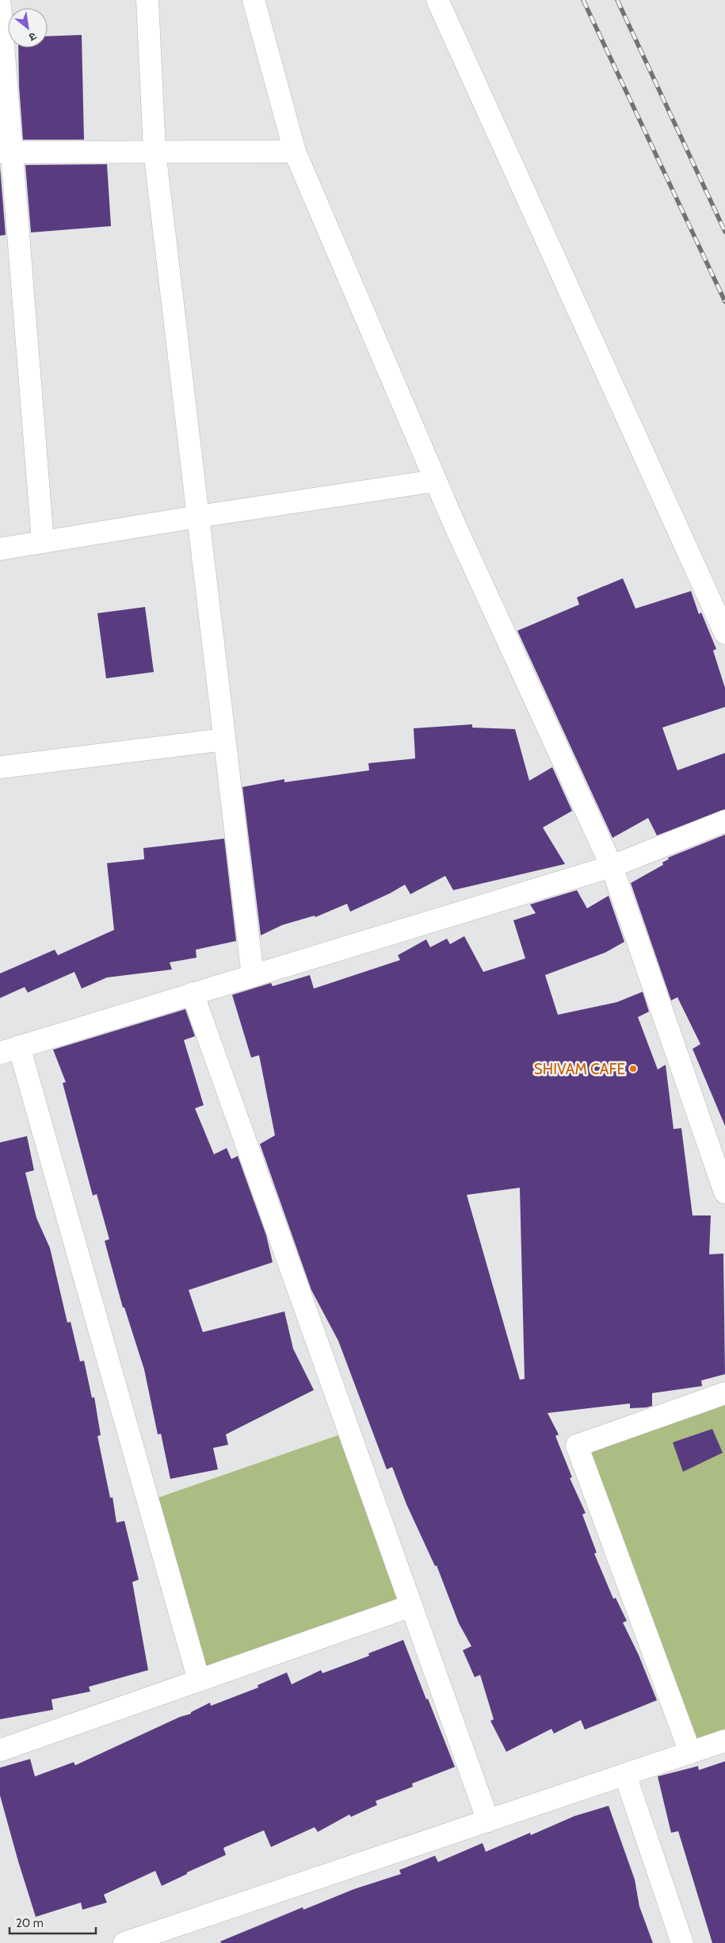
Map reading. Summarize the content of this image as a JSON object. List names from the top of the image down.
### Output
{
  "places": ["SHIVAM CAFE"],
  "scale_bar": "20 m",
  "north": "bottom right"
}
